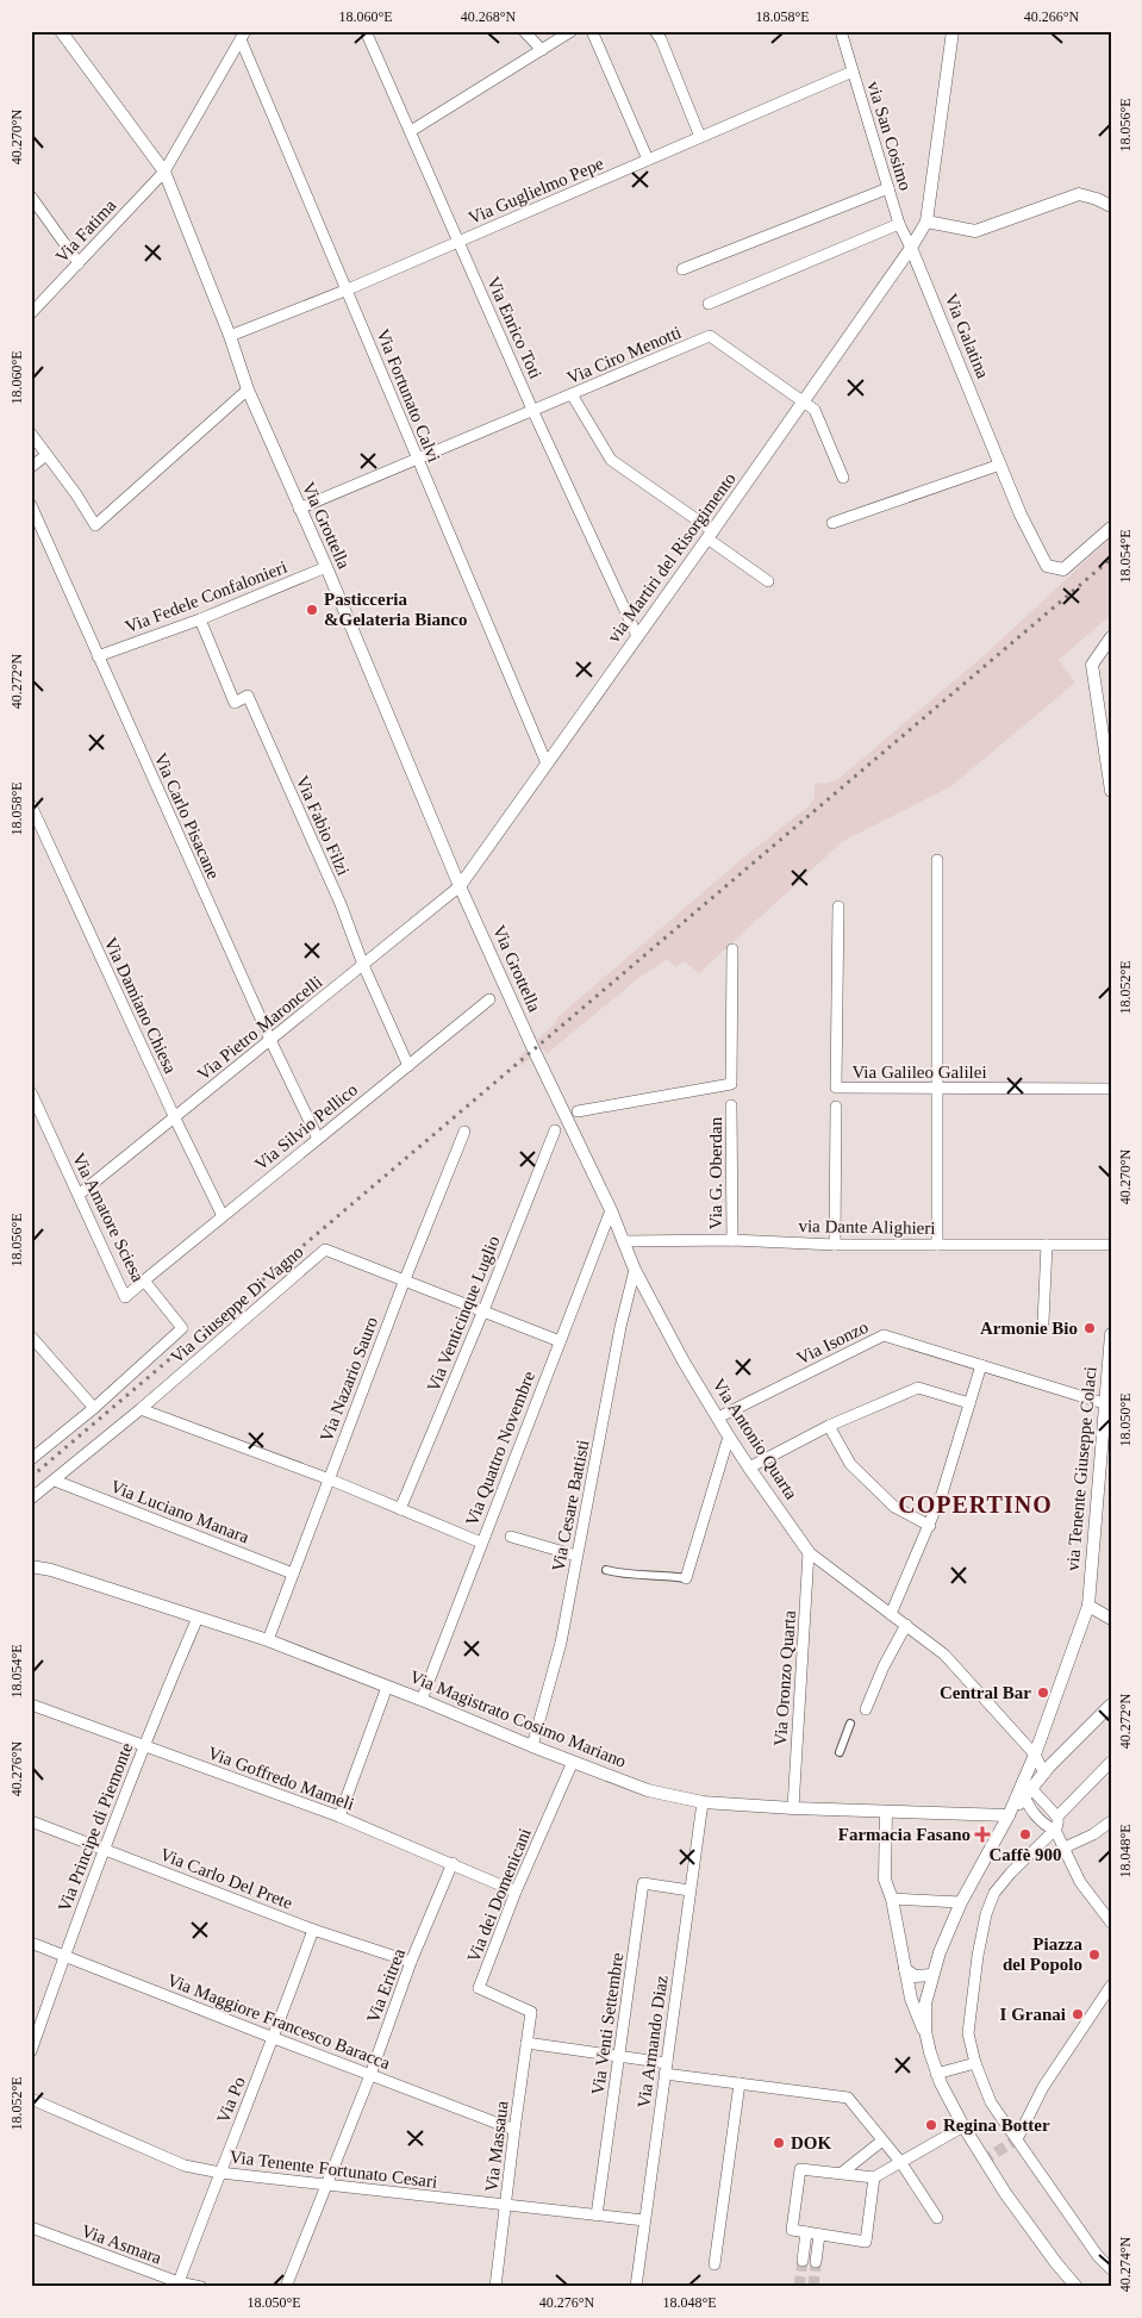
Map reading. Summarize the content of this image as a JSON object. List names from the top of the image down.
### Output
{
  "streets": {
    "street": [
      "via San Cosimo",
      "Via Guglielmo Pepe",
      "Via Fatima",
      "Via Enrico Toti",
      "Via Galatina",
      "Via Ciro Menotti",
      "Via Fortunato Calvi",
      "Via Grottella",
      "via Martiri del Risorgimento",
      "Via Fedele Confalonieri",
      "Via Carlo Pisacane",
      "Via Fabio Filzi",
      "Via Damiano Chiesa",
      "Via Pietro Maroncelli",
      "Via Galileo Galilei",
      "Via Silvio Pellico",
      "Via G. Oberdan",
      "Via Amatore Sciesa",
      "via Dante Alighieri",
      "Via Giuseppe Di Vagno",
      "Via Venticinque Luglio",
      "Via Isonzo",
      "Via Nazario Sauro",
      "Via Antonio Quarta",
      "Via Quattro Novembre",
      "via Tenente Giuseppe Colaci",
      "Via Cesare Battisti",
      "Via Luciano Manara",
      "Via Oronzo Quarta",
      "Via Magistrato Cosimo Mariano",
      "Via Goffredo Mameli",
      "Via Principe di Piemonte",
      "Via Carlo Del Prete",
      "Via dei Domenicani",
      "Via Eritrea",
      "Via Maggiore Francesco Baracca",
      "Via Venti Settembre",
      "Via Armando Diaz",
      "Via Po",
      "Via Massaua",
      "Via Tenente Fortunato Cesari",
      "Via Asmara"
    ]
  },
  "crossings": [
    ["via San Cosimo", "Via Guglielmo Pepe"],
    ["via San Cosimo", "Via Galatina"],
    ["via San Cosimo", "via Martiri del Risorgimento"],
    ["Via Guglielmo Pepe", "Via Enrico Toti"],
    ["Via Guglielmo Pepe", "Via Fortunato Calvi"],
    ["Via Guglielmo Pepe", "Via Grottella"],
    ["Via Fatima", "Via Fortunato Calvi"],
    ["Via Fatima", "Via Grottella"],
    ["Via Enrico Toti", "Via Ciro Menotti"],
    ["Via Enrico Toti", "via Martiri del Risorgimento"],
    ["Via Galatina", "via Martiri del Risorgimento"],
    ["Via Ciro Menotti", "Via Fortunato Calvi"],
    ["Via Ciro Menotti", "Via Grottella"],
    ["Via Ciro Menotti", "via Martiri del Risorgimento"],
    ["Via Fortunato Calvi", "via Martiri del Risorgimento"],
    ["Via Grottella", "via Martiri del Risorgimento"],
    ["Via Grottella", "Via Fedele Confalonieri"],
    ["Via Grottella", "Via Pietro Maroncelli"],
    ["Via Grottella", "Via Antonio Quarta"],
    ["via Martiri del Risorgimento", "Via Pietro Maroncelli"],
    ["Via Fedele Confalonieri", "Via Carlo Pisacane"],
    ["Via Fedele Confalonieri", "Via Fabio Filzi"],
    ["Via Carlo Pisacane", "Via Pietro Maroncelli"],
    ["Via Carlo Pisacane", "Via Silvio Pellico"],
    ["Via Fabio Filzi", "Via Pietro Maroncelli"],
    ["Via Fabio Filzi", "Via Silvio Pellico"],
    ["Via Damiano Chiesa", "Via Pietro Maroncelli"],
    ["Via Damiano Chiesa", "Via Silvio Pellico"],
    ["Via Pietro Maroncelli", "Via Amatore Sciesa"],
    ["Via Silvio Pellico", "Via Amatore Sciesa"],
    ["Via G. Oberdan", "via Dante Alighieri"],
    ["via Dante Alighieri", "Via Antonio Quarta"],
    ["Via Giuseppe Di Vagno", "Via Venticinque Luglio"],
    ["Via Giuseppe Di Vagno", "Via Nazario Sauro"],
    ["Via Giuseppe Di Vagno", "Via Quattro Novembre"],
    ["Via Giuseppe Di Vagno", "Via Luciano Manara"],
    ["Via Isonzo", "Via Antonio Quarta"],
    ["Via Isonzo", "via Tenente Giuseppe Colaci"],
    ["Via Nazario Sauro", "Via Luciano Manara"],
    ["Via Nazario Sauro", "Via Magistrato Cosimo Mariano"],
    ["Via Antonio Quarta", "Via Quattro Novembre"],
    ["Via Antonio Quarta", "via Tenente Giuseppe Colaci"],
    ["Via Antonio Quarta", "Via Cesare Battisti"],
    ["Via Antonio Quarta", "Via Oronzo Quarta"],
    ["Via Quattro Novembre", "Via Magistrato Cosimo Mariano"],
    ["Via Cesare Battisti", "Via Magistrato Cosimo Mariano"],
    ["Via Oronzo Quarta", "Via Magistrato Cosimo Mariano"],
    ["Via Magistrato Cosimo Mariano", "Via Principe di Piemonte"],
    ["Via Magistrato Cosimo Mariano", "Via dei Domenicani"],
    ["Via Magistrato Cosimo Mariano", "Via Armando Diaz"],
    ["Via Goffredo Mameli", "Via Principe di Piemonte"],
    ["Via Goffredo Mameli", "Via dei Domenicani"],
    ["Via Goffredo Mameli", "Via Eritrea"],
    ["Via Principe di Piemonte", "Via Carlo Del Prete"],
    ["Via Principe di Piemonte", "Via Maggiore Francesco Baracca"],
    ["Via Carlo Del Prete", "Via Eritrea"],
    ["Via Carlo Del Prete", "Via Po"],
    ["Via dei Domenicani", "Via Massaua"],
    ["Via Eritrea", "Via Maggiore Francesco Baracca"],
    ["Via Eritrea", "Via Tenente Fortunato Cesari"],
    ["Via Maggiore Francesco Baracca", "Via Po"],
    ["Via Maggiore Francesco Baracca", "Via Massaua"],
    ["Via Venti Settembre", "Via Armando Diaz"],
    ["Via Venti Settembre", "Via Tenente Fortunato Cesari"],
    ["Via Armando Diaz", "Via Tenente Fortunato Cesari"],
    ["Via Po", "Via Tenente Fortunato Cesari"],
    ["Via Po", "Via Asmara"],
    ["Via Massaua", "Via Tenente Fortunato Cesari"]
  ],
  "districts": ["COPERTINO"],
  "places": {
    "other": [
      "Pasticceria &Gelateria Bianco",
      "Armonie Bio",
      "Central Bar",
      "Caffè 900",
      "Piazza del Popolo",
      "I Granai",
      "Regina Botter",
      "DOK"
    ],
    "health": ["Farmacia Fasano"]
  },
  "coordinates": [
    "18.060°E",
    "40.268°N",
    "18.058°E",
    "40.266°N",
    "18.056°E",
    "40.270°N",
    "18.054°E",
    "40.272°N",
    "18.052°E",
    "18.050°E",
    "40.276°N",
    "18.048°E",
    "40.274°N"
  ]
}
